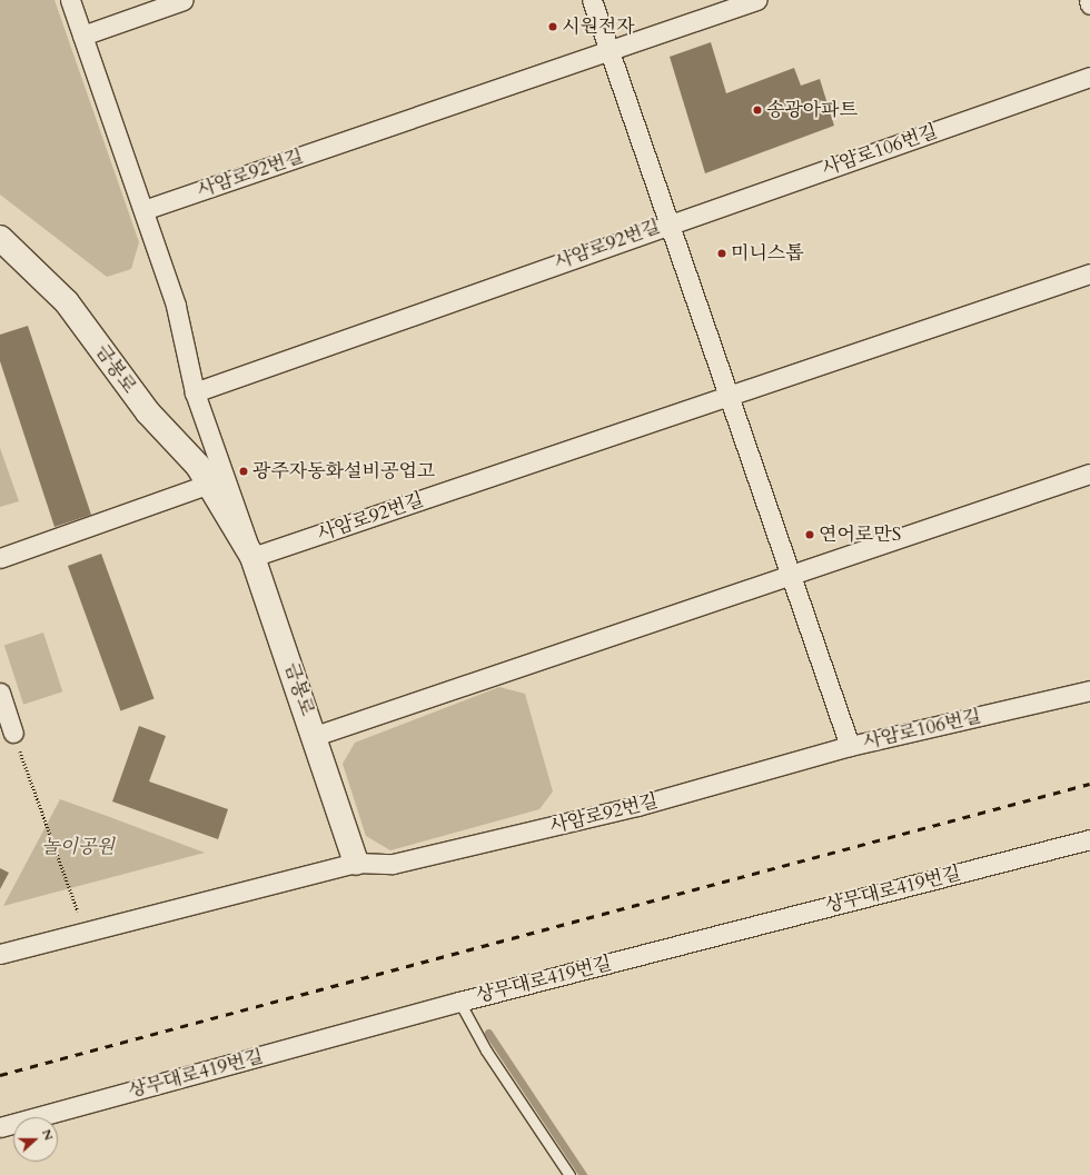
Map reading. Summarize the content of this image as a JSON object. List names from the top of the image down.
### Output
{
  "streets": {
    "street": [
      "사암로106번길",
      "사암로92번길",
      "금봉로",
      "상무대로419번길"
    ]
  },
  "crossings": [
    ["사암로106번길", "사암로92번길"],
    ["사암로92번길", "금봉로"]
  ],
  "parks": ["놀이공원"],
  "places": [
    "시원전자",
    "송광아파트",
    "미니스톱",
    "광주자동화설비공업고",
    "연어로만S"
  ],
  "north": "right"
}
